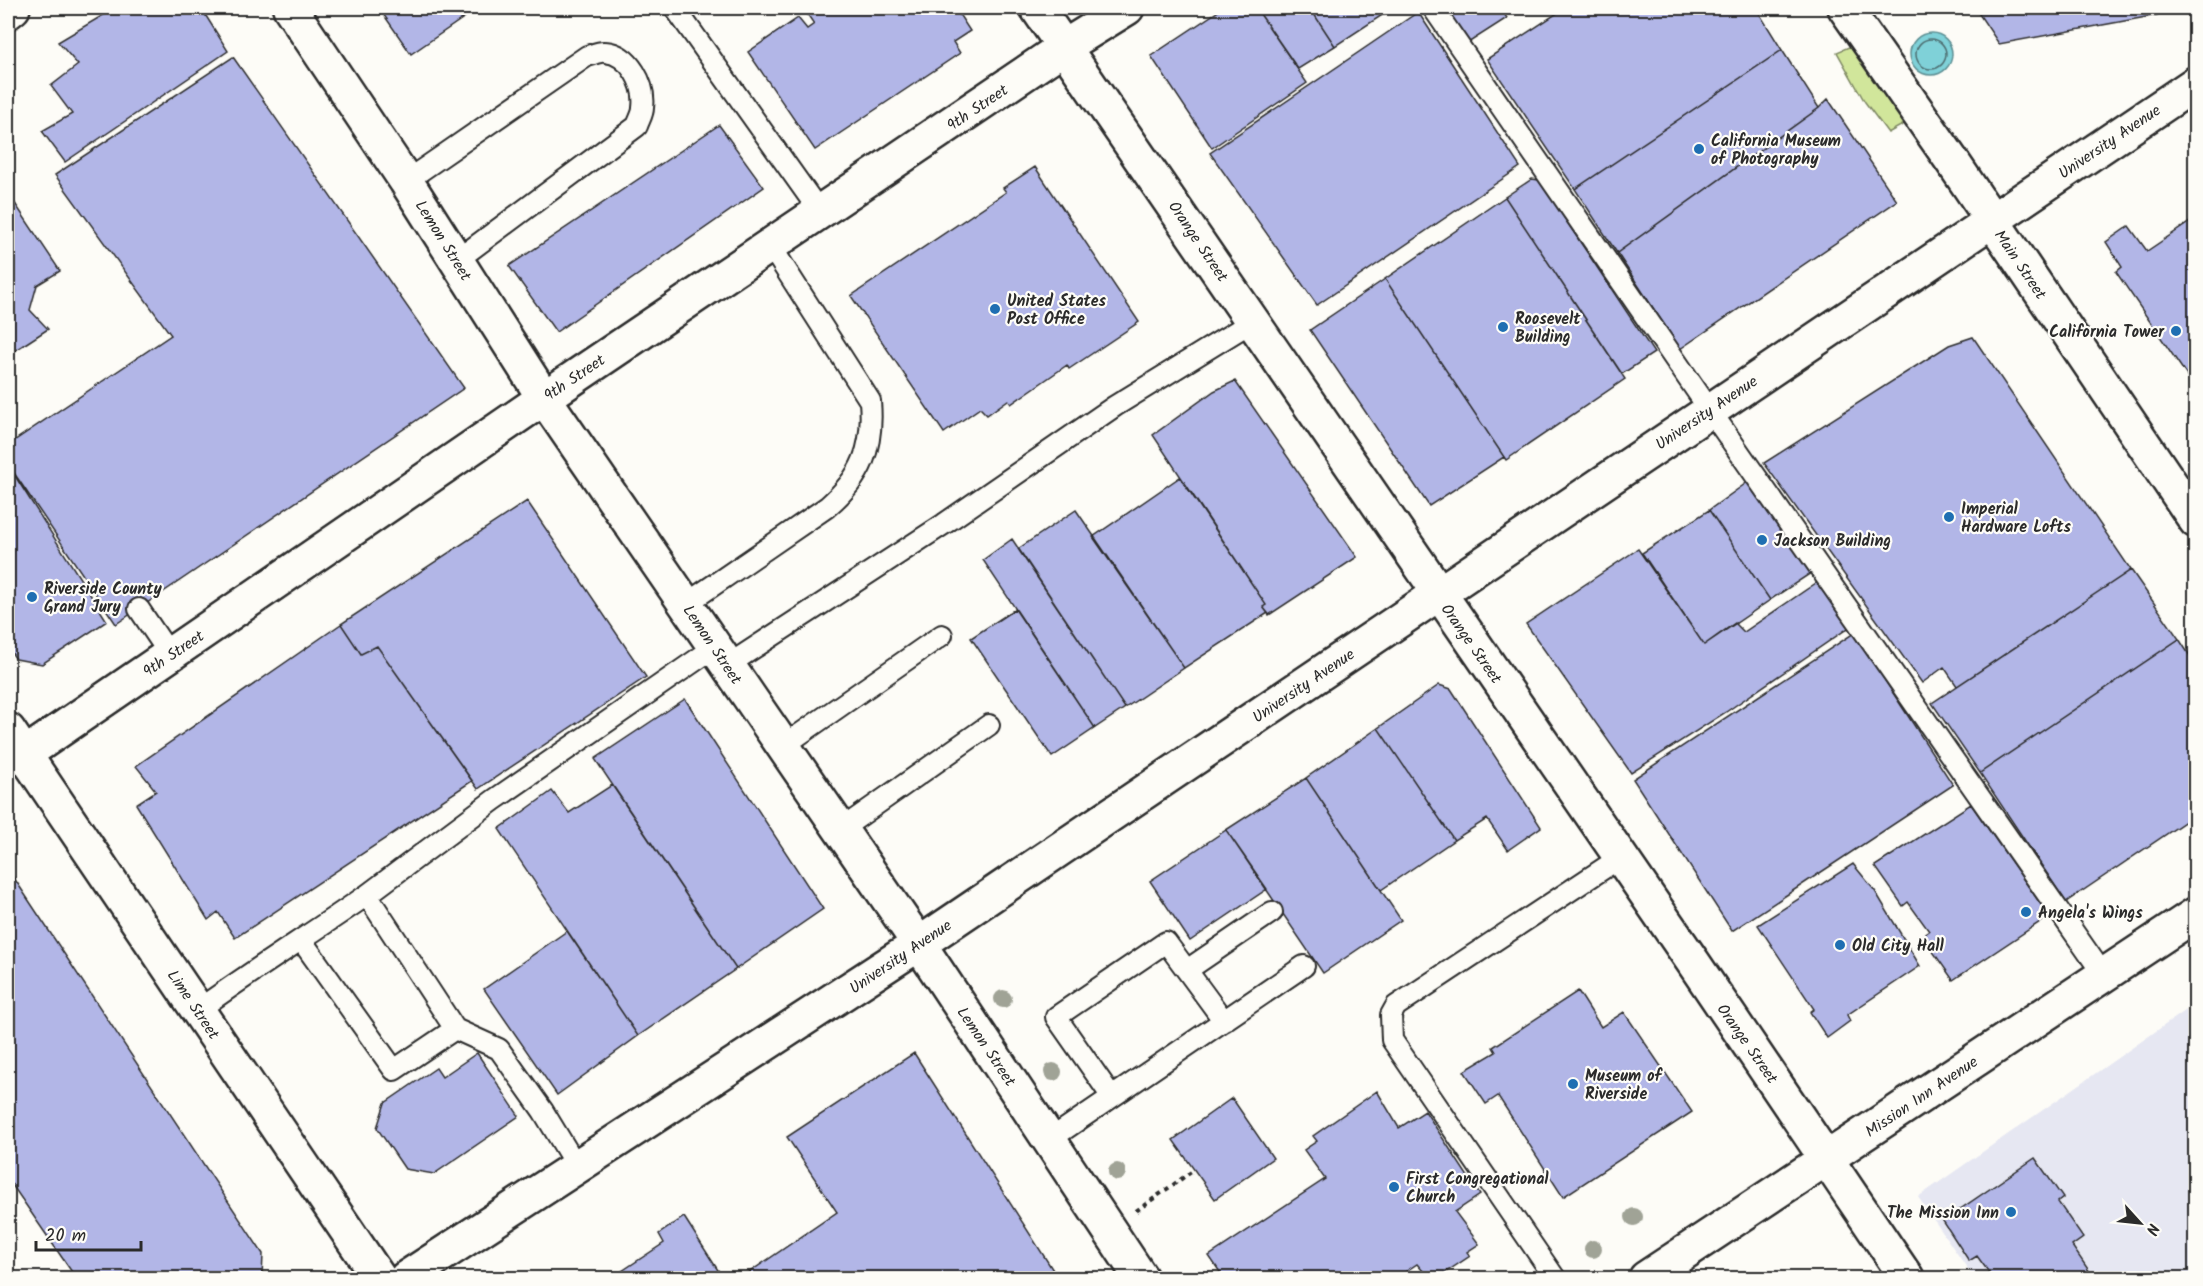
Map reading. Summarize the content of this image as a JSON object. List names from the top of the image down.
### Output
{
  "streets": {
    "street": [
      "9th Street",
      "University Avenue",
      "Lemon Street",
      "Orange Street",
      "Main Street",
      "Lime Street",
      "Mission Inn Avenue"
    ]
  },
  "crossings": [
    ["9th Street", "Lemon Street"],
    ["9th Street", "Orange Street"],
    ["9th Street", "Lime Street"],
    ["University Avenue", "Lemon Street"],
    ["University Avenue", "Orange Street"],
    ["University Avenue", "Main Street"],
    ["Orange Street", "Mission Inn Avenue"]
  ],
  "places": [
    "California Museum of Photography",
    "United States Post Office",
    "Roosevelt Building",
    "California Tower",
    "Imperial Hardware Lofts",
    "Jackson Building",
    "Riverside County Grand Jury",
    "Angela's Wings",
    "Old City Hall",
    "Museum of Riverside",
    "First Congregational Church",
    "The Mission Inn"
  ],
  "scale_bar": "20 m",
  "north": "bottom right"
}
